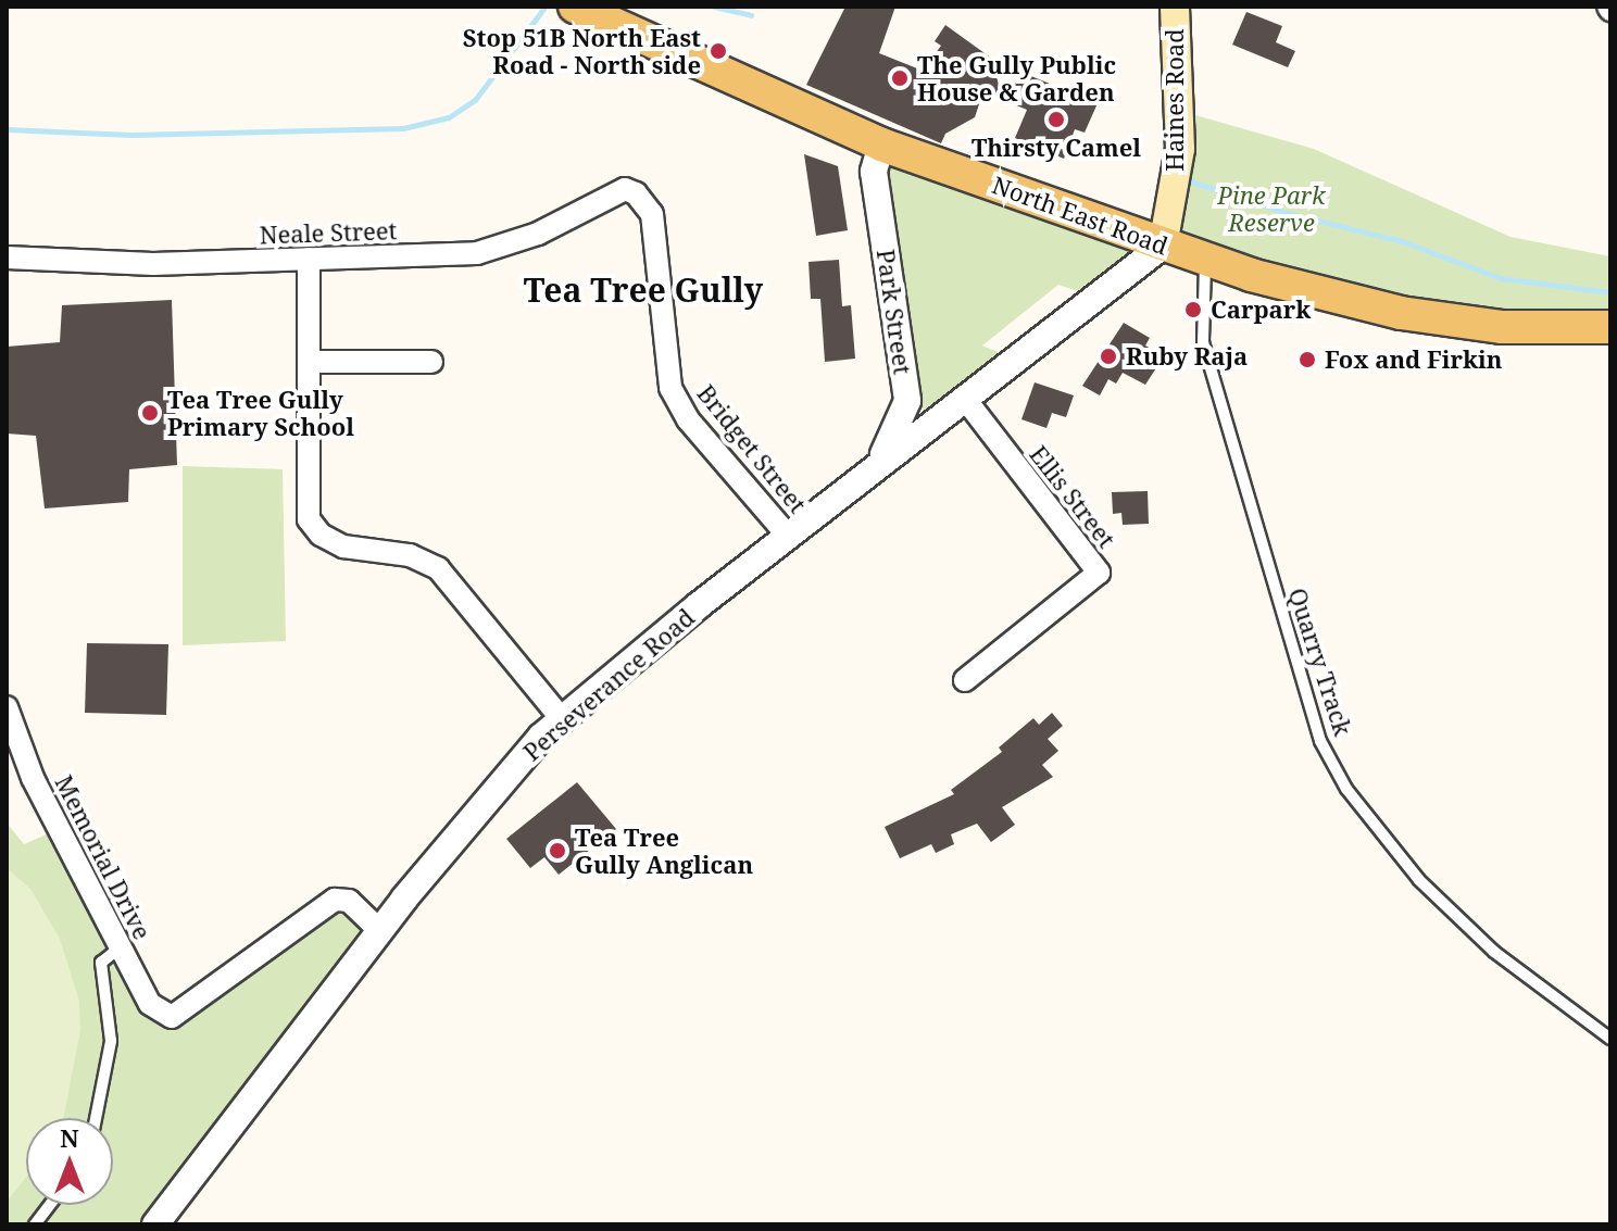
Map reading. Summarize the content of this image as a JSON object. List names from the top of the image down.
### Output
{
  "streets": {
    "main road": ["Haines Road", "North East Road"],
    "street": [
      "Neale Street",
      "Park Street",
      "Bridget Street",
      "Ellis Street",
      "Perseverance Road",
      "Memorial Drive"
    ],
    "lane": ["Quarry Track"]
  },
  "crossings": [
    ["Haines Road", "North East Road"],
    ["Haines Road", "Perseverance Road"],
    ["North East Road", "Park Street"],
    ["North East Road", "Quarry Track"],
    ["North East Road", "Perseverance Road"],
    ["Neale Street", "Bridget Street"],
    ["Park Street", "Perseverance Road"],
    ["Bridget Street", "Perseverance Road"],
    ["Ellis Street", "Perseverance Road"],
    ["Perseverance Road", "Memorial Drive"]
  ],
  "districts": ["Tea Tree Gully"],
  "parks": ["Pine Park Reserve"],
  "places": [
    "Stop 51B North East Road - North side",
    "The Gully Public House & Garden",
    "Thirsty Camel",
    "Carpark",
    "Ruby Raja",
    "Fox and Firkin",
    "Tea Tree Gully Primary School",
    "Tea Tree Gully Anglican"
  ],
  "north": "top"
}
